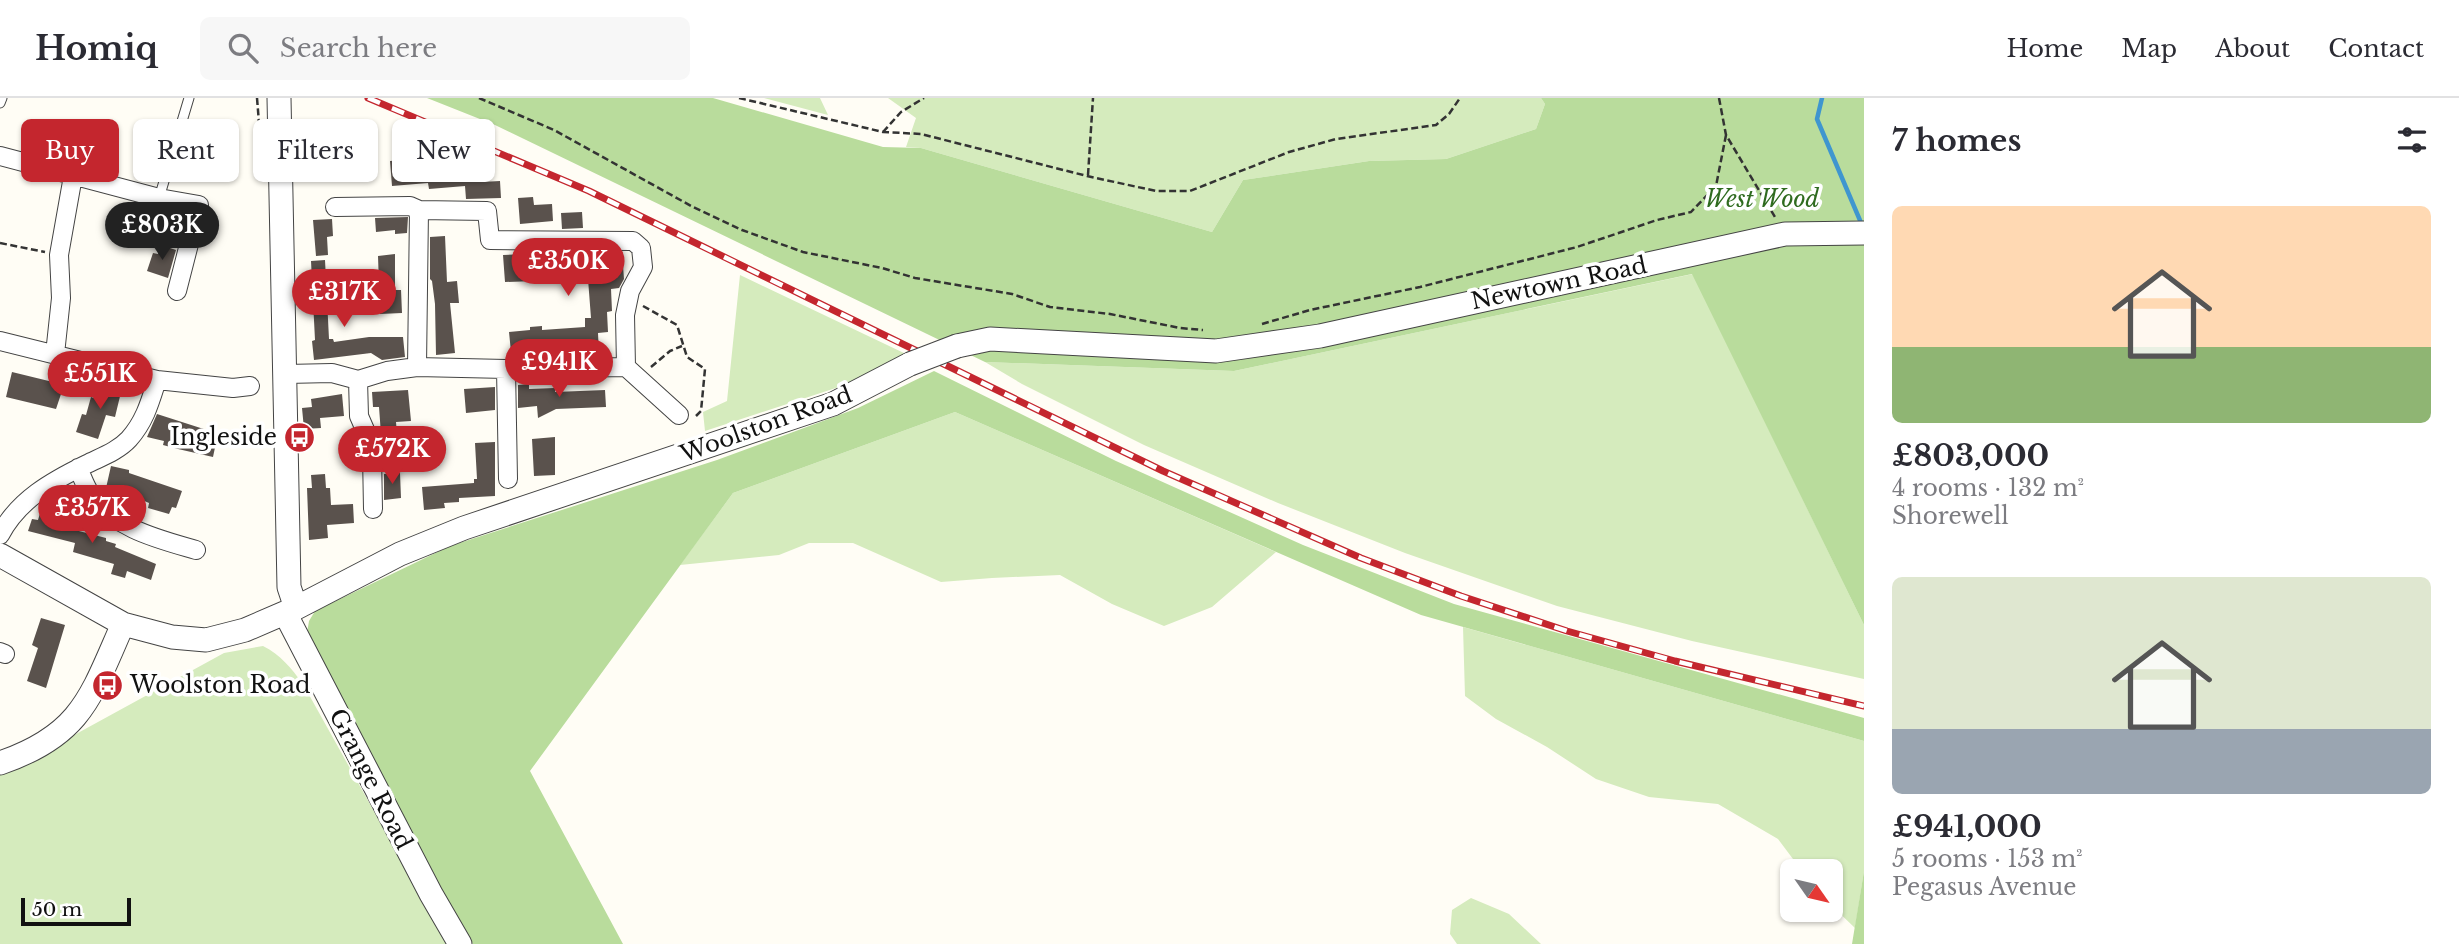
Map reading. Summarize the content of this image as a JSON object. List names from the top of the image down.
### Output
{
  "streets": {
    "street": ["Newtown Road", "Woolston Road", "Grange Road"]
  },
  "crossings": [
    ["Newtown Road", "Woolston Road"],
    ["Woolston Road", "Grange Road"]
  ],
  "parks": ["West Wood"],
  "places": {
    "bus stop": ["Ingleside", "Woolston Road"]
  },
  "scale_bar": "50 m",
  "north": "bottom right",
  "page": {
    "header": "Homiq",
    "search": "Search here",
    "nav": [
      "Home",
      "Map",
      "About",
      "Contact"
    ],
    "heading": "7 homes",
    "chip": [
      "Buy",
      "Rent",
      "Filters",
      "New"
    ],
    "list": [
      {
        "name": "£803,000",
        "note": "4 rooms · 132 m² · Shorewell"
      },
      {
        "name": "£941,000",
        "note": "5 rooms · 153 m² · Pegasus Avenue"
      }
    ],
    "price": [
      "£803K",
      "£350K",
      "£317K",
      "£941K",
      "£551K",
      "£572K",
      "£357K"
    ],
    "scale": "50 m"
  }
}
